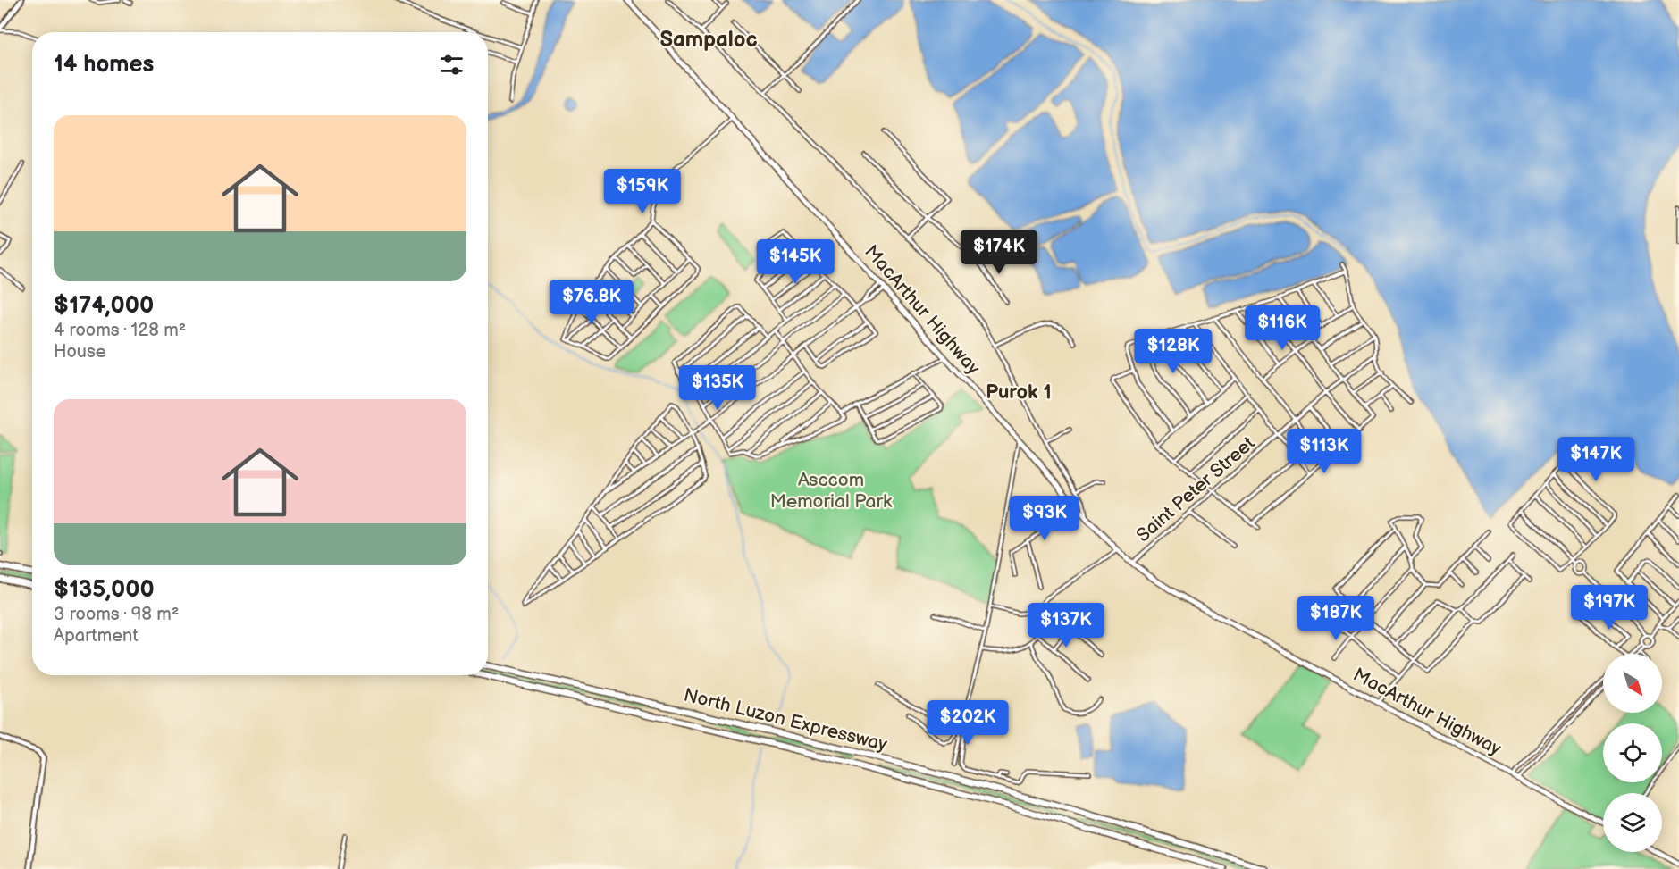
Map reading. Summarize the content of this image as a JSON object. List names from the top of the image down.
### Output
{
  "streets": {
    "highway": ["MacArthur Highway", "North Luzon Expressway"],
    "street": ["Saint Peter Street"]
  },
  "crossings": [
    ["MacArthur Highway", "Saint Peter Street"]
  ],
  "districts": ["Sampaloc", "Purok 1"],
  "parks": ["Asccom Memorial Park"],
  "north": "bottom right",
  "page": {
    "heading": "14 homes",
    "list": [
      {
        "name": "$174,000",
        "note": "4 rooms · 128 m² · House"
      },
      {
        "name": "$135,000",
        "note": "3 rooms · 98 m² · Apartment"
      }
    ],
    "price": [
      "$159K",
      "$174K",
      "$145K",
      "$76.8K",
      "$116K",
      "$128K",
      "$135K",
      "$113K",
      "$147K",
      "$93K",
      "$197K",
      "$187K",
      "$137K",
      "$202K"
    ]
  }
}
